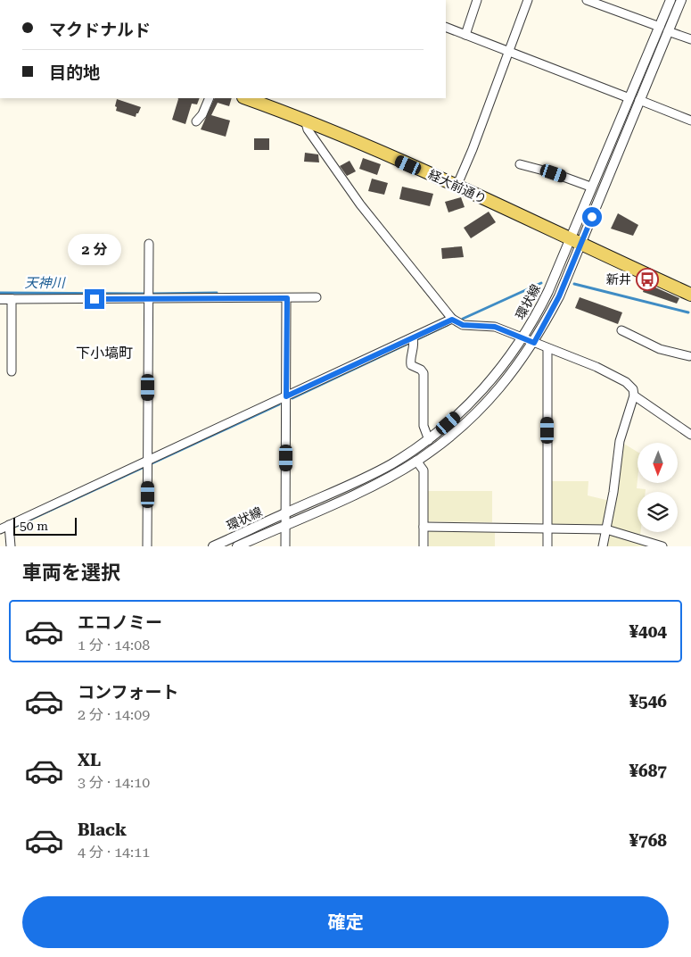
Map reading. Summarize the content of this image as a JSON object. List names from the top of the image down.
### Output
{
  "streets": {
    "main road": ["経大前通り"],
    "street": ["環状線"]
  },
  "crossings": [
    ["経大前通り", "環状線"]
  ],
  "districts": ["下小塙町"],
  "water": ["天神川"],
  "places": {
    "bus stop": ["新井"]
  },
  "scale_bar": "50 m",
  "north": "bottom",
  "page": {
    "banner": ["マクドナルド", "目的地"],
    "bubble": "2 分",
    "scale": "50 m",
    "heading": "車両を選択",
    "list": [
      {
        "name": "エコノミー",
        "note": "1 分 · 14:08",
        "value": "¥404"
      },
      {
        "name": "コンフォート",
        "note": "2 分 · 14:09",
        "value": "¥546"
      },
      {
        "name": "XL",
        "note": "3 分 · 14:10",
        "value": "¥687"
      },
      {
        "name": "Black",
        "note": "4 分 · 14:11",
        "value": "¥768"
      }
    ],
    "buttons": "確定"
  }
}
